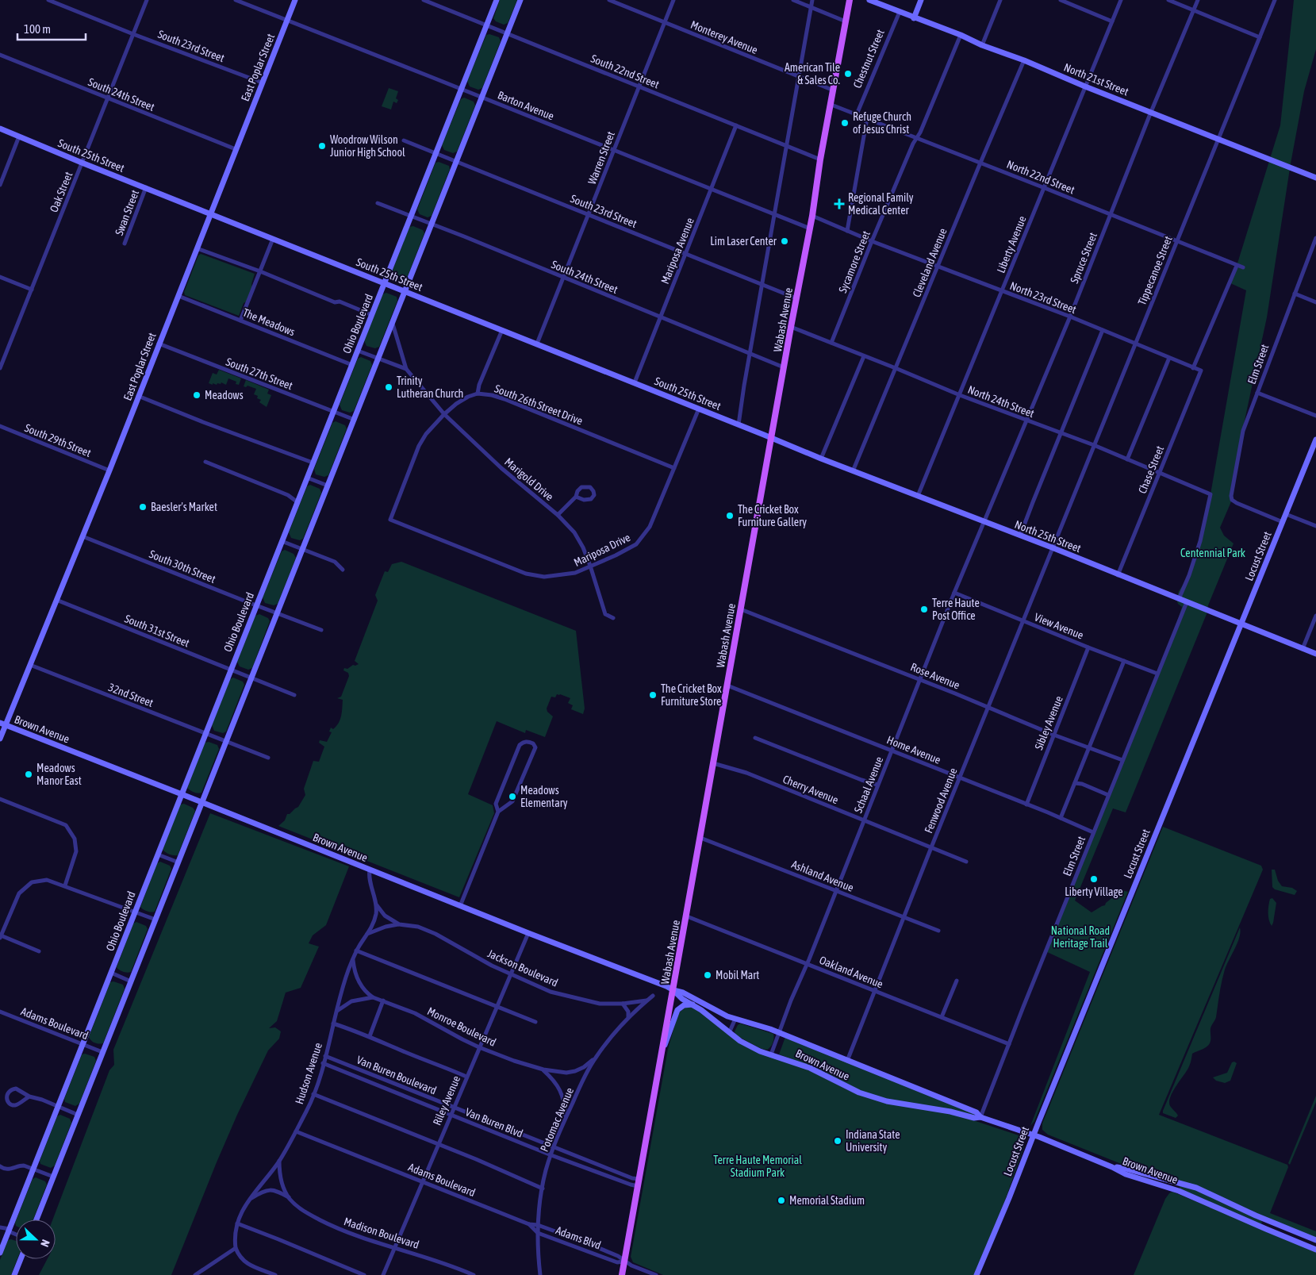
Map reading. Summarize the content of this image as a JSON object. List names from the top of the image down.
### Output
{
  "streets": {
    "main road": ["Wabash Avenue"],
    "street": [
      "Monterey Avenue",
      "South 23rd Street",
      "Chestnut Street",
      "East Poplar Street",
      "South 22nd Street",
      "North 21st Street",
      "South 24th Street",
      "Barton Avenue",
      "South 25th Street",
      "Warren Street",
      "North 22nd Street",
      "Oak Street",
      "Swan Street",
      "Liberty Avenue",
      "Mariposa Avenue",
      "Spruce Street",
      "Sycamore Street",
      "Cleveland Avenue",
      "Tippecanoe Street",
      "North 23rd Street",
      "The Meadows",
      "Ohio Boulevard",
      "Elm Street",
      "South 27th Street",
      "North 24th Street",
      "South 26th Street Drive",
      "South 29th Street",
      "Chase Street",
      "Marigold Drive",
      "North 25th Street",
      "Mariposa Drive",
      "Locust Street",
      "South 30th Street",
      "View Avenue",
      "South 31st Street",
      "Rose Avenue",
      "32nd Street",
      "Sibley Avenue",
      "Brown Avenue",
      "Home Avenue",
      "Schaal Avenue",
      "Cherry Avenue",
      "Fenwood Avenue",
      "Ashland Avenue",
      "Jackson Boulevard",
      "Oakland Avenue",
      "Adams Boulevard",
      "Monroe Boulevard",
      "Hudson Avenue",
      "Van Buren Boulevard",
      "Riley Avenue",
      "Potomac Avenue",
      "Van Buren Blvd",
      "Madison Boulevard",
      "Adams Blvd"
    ]
  },
  "crossings": [
    ["Monterey Avenue", "Warren Street"],
    ["Monterey Avenue", "Wabash Avenue"],
    ["South 23rd Street", "East Poplar Street"],
    ["South 23rd Street", "Warren Street"],
    ["South 23rd Street", "Oak Street"],
    ["South 23rd Street", "Mariposa Avenue"],
    ["South 23rd Street", "Wabash Avenue"],
    ["South 23rd Street", "Ohio Boulevard"],
    ["Chestnut Street", "North 21st Street"],
    ["Chestnut Street", "North 22nd Street"],
    ["East Poplar Street", "South 24th Street"],
    ["East Poplar Street", "Barton Avenue"],
    ["East Poplar Street", "South 25th Street"],
    ["East Poplar Street", "The Meadows"],
    ["East Poplar Street", "South 27th Street"],
    ["East Poplar Street", "South 29th Street"],
    ["East Poplar Street", "South 30th Street"],
    ["East Poplar Street", "South 31st Street"],
    ["East Poplar Street", "32nd Street"],
    ["East Poplar Street", "Brown Avenue"],
    ["South 22nd Street", "Warren Street"],
    ["South 22nd Street", "Mariposa Avenue"],
    ["South 22nd Street", "Wabash Avenue"],
    ["South 22nd Street", "Ohio Boulevard"],
    ["North 21st Street", "Liberty Avenue"],
    ["North 21st Street", "Spruce Street"],
    ["North 21st Street", "Sycamore Street"],
    ["North 21st Street", "Cleveland Avenue"],
    ["North 21st Street", "Tippecanoe Street"],
    ["South 24th Street", "Warren Street"],
    ["South 24th Street", "Oak Street"],
    ["South 24th Street", "Mariposa Avenue"],
    ["South 24th Street", "Wabash Avenue"],
    ["South 24th Street", "Ohio Boulevard"],
    ["Barton Avenue", "Warren Street"],
    ["Barton Avenue", "Mariposa Avenue"],
    ["Barton Avenue", "Wabash Avenue"],
    ["Barton Avenue", "Ohio Boulevard"],
    ["South 25th Street", "Warren Street"],
    ["South 25th Street", "Oak Street"],
    ["South 25th Street", "Swan Street"],
    ["South 25th Street", "Mariposa Avenue"],
    ["South 25th Street", "Wabash Avenue"],
    ["South 25th Street", "Ohio Boulevard"],
    ["South 25th Street", "North 25th Street"],
    ["South 25th Street", "Mariposa Drive"],
    ["North 22nd Street", "Liberty Avenue"],
    ["North 22nd Street", "Spruce Street"],
    ["North 22nd Street", "Sycamore Street"],
    ["North 22nd Street", "Cleveland Avenue"],
    ["North 22nd Street", "Tippecanoe Street"],
    ["North 22nd Street", "Wabash Avenue"],
    ["Liberty Avenue", "North 23rd Street"],
    ["Liberty Avenue", "North 24th Street"],
    ["Liberty Avenue", "North 25th Street"],
    ["Spruce Street", "North 23rd Street"],
    ["Spruce Street", "North 24th Street"],
    ["Spruce Street", "North 25th Street"],
    ["Spruce Street", "Schaal Avenue"],
    ["Sycamore Street", "North 23rd Street"],
    ["Sycamore Street", "North 24th Street"],
    ["Cleveland Avenue", "North 23rd Street"],
    ["Cleveland Avenue", "North 24th Street"],
    ["Cleveland Avenue", "North 25th Street"],
    ["Tippecanoe Street", "North 23rd Street"],
    ["Tippecanoe Street", "North 24th Street"],
    ["Tippecanoe Street", "North 25th Street"],
    ["Tippecanoe Street", "Fenwood Avenue"],
    ["North 23rd Street", "Wabash Avenue"],
    ["North 23rd Street", "Chase Street"],
    ["Wabash Avenue", "North 24th Street"],
    ["Wabash Avenue", "North 25th Street"],
    ["Wabash Avenue", "Rose Avenue"],
    ["Wabash Avenue", "Brown Avenue"],
    ["Wabash Avenue", "Home Avenue"],
    ["Wabash Avenue", "Cherry Avenue"],
    ["Wabash Avenue", "Ashland Avenue"],
    ["Wabash Avenue", "Oakland Avenue"],
    ["Wabash Avenue", "Adams Boulevard"],
    ["Wabash Avenue", "Van Buren Boulevard"],
    ["Wabash Avenue", "Van Buren Blvd"],
    ["Wabash Avenue", "Adams Blvd"],
    ["The Meadows", "Ohio Boulevard"],
    ["Ohio Boulevard", "South 27th Street"],
    ["Ohio Boulevard", "Marigold Drive"],
    ["Ohio Boulevard", "South 30th Street"],
    ["Ohio Boulevard", "South 31st Street"],
    ["Ohio Boulevard", "32nd Street"],
    ["Ohio Boulevard", "Brown Avenue"],
    ["Ohio Boulevard", "Adams Boulevard"],
    ["Elm Street", "North 25th Street"],
    ["Elm Street", "Locust Street"],
    ["Elm Street", "View Avenue"],
    ["Elm Street", "Rose Avenue"],
    ["Elm Street", "Brown Avenue"],
    ["Elm Street", "Home Avenue"],
    ["Elm Street", "Oakland Avenue"],
    ["North 24th Street", "Chase Street"],
    ["North 24th Street", "North 25th Street"],
    ["South 26th Street Drive", "Marigold Drive"],
    ["South 26th Street Drive", "Mariposa Drive"],
    ["Chase Street", "North 25th Street"],
    ["Marigold Drive", "Mariposa Drive"],
    ["North 25th Street", "Locust Street"],
    ["North 25th Street", "Schaal Avenue"],
    ["North 25th Street", "Fenwood Avenue"],
    ["Locust Street", "Brown Avenue"],
    ["View Avenue", "Sibley Avenue"],
    ["View Avenue", "Schaal Avenue"],
    ["View Avenue", "Fenwood Avenue"],
    ["Rose Avenue", "Sibley Avenue"],
    ["Rose Avenue", "Schaal Avenue"],
    ["Rose Avenue", "Fenwood Avenue"],
    ["Sibley Avenue", "Home Avenue"],
    ["Brown Avenue", "Schaal Avenue"],
    ["Brown Avenue", "Fenwood Avenue"],
    ["Brown Avenue", "Hudson Avenue"],
    ["Brown Avenue", "Riley Avenue"],
    ["Home Avenue", "Schaal Avenue"],
    ["Home Avenue", "Fenwood Avenue"],
    ["Schaal Avenue", "Cherry Avenue"],
    ["Schaal Avenue", "Ashland Avenue"],
    ["Schaal Avenue", "Oakland Avenue"],
    ["Cherry Avenue", "Fenwood Avenue"],
    ["Fenwood Avenue", "Ashland Avenue"],
    ["Fenwood Avenue", "Oakland Avenue"],
    ["Jackson Boulevard", "Hudson Avenue"],
    ["Jackson Boulevard", "Riley Avenue"],
    ["Jackson Boulevard", "Potomac Avenue"],
    ["Adams Boulevard", "Hudson Avenue"],
    ["Adams Boulevard", "Riley Avenue"],
    ["Adams Boulevard", "Potomac Avenue"],
    ["Adams Boulevard", "Adams Blvd"],
    ["Monroe Boulevard", "Hudson Avenue"],
    ["Monroe Boulevard", "Riley Avenue"],
    ["Monroe Boulevard", "Potomac Avenue"],
    ["Hudson Avenue", "Van Buren Boulevard"],
    ["Hudson Avenue", "Van Buren Blvd"],
    ["Hudson Avenue", "Madison Boulevard"],
    ["Van Buren Boulevard", "Riley Avenue"],
    ["Van Buren Boulevard", "Potomac Avenue"],
    ["Van Buren Boulevard", "Van Buren Blvd"],
    ["Riley Avenue", "Van Buren Blvd"],
    ["Riley Avenue", "Madison Boulevard"],
    ["Potomac Avenue", "Van Buren Blvd"],
    ["Potomac Avenue", "Adams Blvd"]
  ],
  "parks": ["Centennial Park", "National Road Heritage Trail", "Terre Haute Memorial Stadium Park"],
  "places": {
    "other": [
      "American Tile & Sales Co.",
      "Refuge Church of Jesus Christ",
      "Woodrow Wilson Junior High School",
      "Lim Laser Center",
      "Trinity Lutheran Church",
      "Meadows",
      "Baesler's Market",
      "The Cricket Box Furniture Gallery",
      "Terre Haute Post Office",
      "The Cricket Box Furniture Store",
      "Meadows Manor East",
      "Meadows Elementary",
      "Liberty Village",
      "Mobil Mart",
      "Indiana State University",
      "Memorial Stadium"
    ],
    "health": ["Regional Family Medical Center"]
  },
  "scale_bar": "100 m",
  "north": "right"
}
